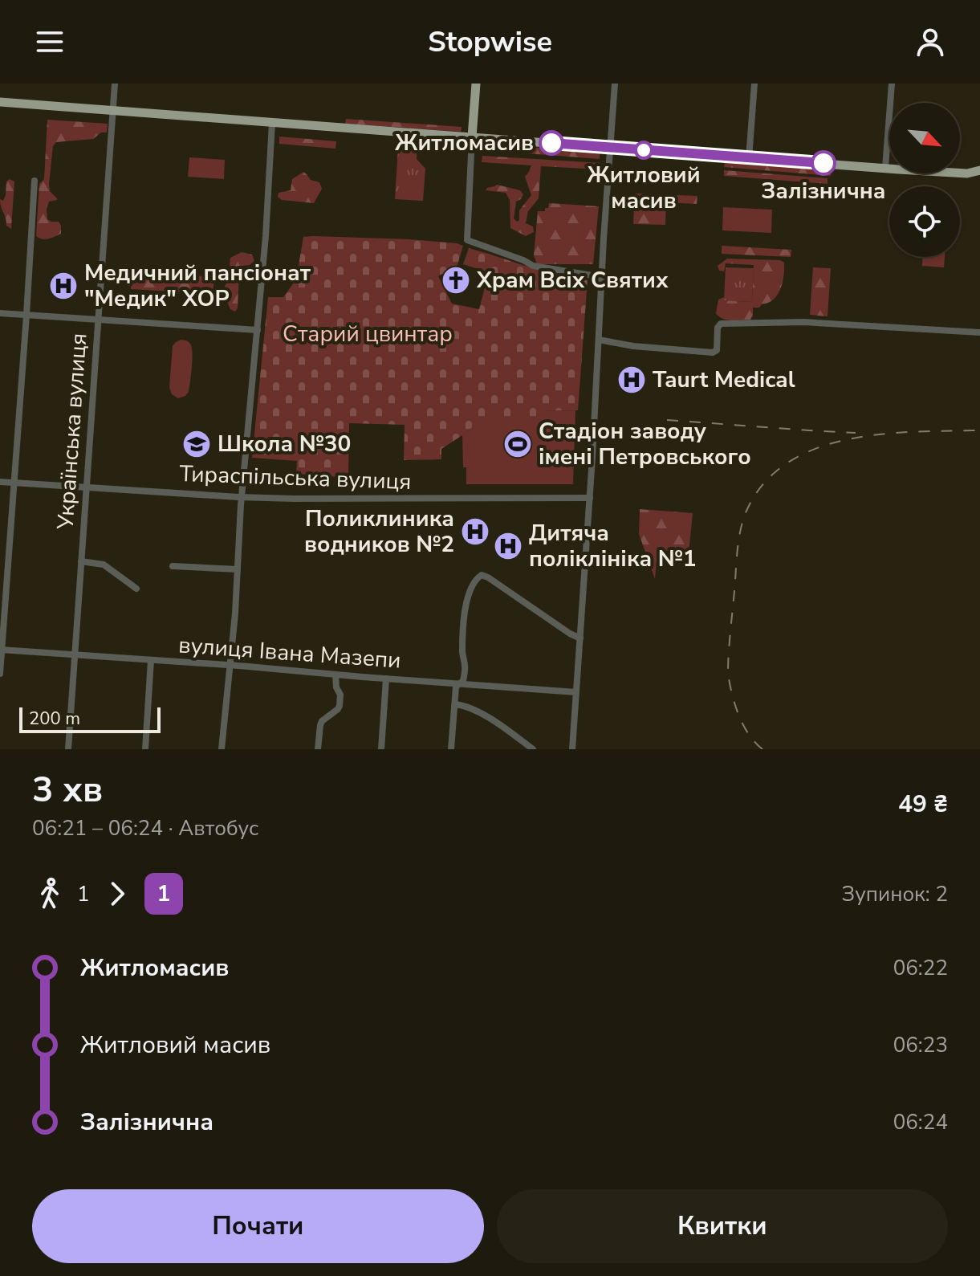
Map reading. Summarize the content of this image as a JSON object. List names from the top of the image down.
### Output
{
  "streets": {
    "street": ["Українська вулиця", "Тираспільська вулиця", "вулиця Івана Мазепи"]
  },
  "crossings": [
    ["Українська вулиця", "Тираспільська вулиця"],
    ["Українська вулиця", "вулиця Івана Мазепи"]
  ],
  "parks": ["Старий цвинтар"],
  "places": {
    "other": ["Житломасив", "Житловий масив", "Залізнична"],
    "church": ["Храм Всіх Святих"],
    "hospital": [
      "Медичний пансіонат \"Медик\" ХОР",
      "Taurt Medical",
      "Поликлиника водников №2",
      "Дитяча поліклініка №1"
    ],
    "school or university": ["Школа №30"],
    "sports": ["Стадіон заводу імені Петровського"]
  },
  "lines": ["bus line 1"],
  "scale_bar": "200 m",
  "north": "bottom right",
  "page": {
    "header": "Stopwise",
    "scale": "200 m",
    "heading": ["3 хв", "06:21 – 06:24 · Автобус", "49 ₴"],
    "legs": ["1", "1", "Зупинок: 2"],
    "list": [
      {
        "name": "Житломасив",
        "value": "06:22"
      },
      {
        "name": "Житловий масив",
        "value": "06:23"
      },
      {
        "name": "Залізнична",
        "value": "06:24"
      }
    ],
    "buttons": ["Почати", "Квитки"]
  }
}
